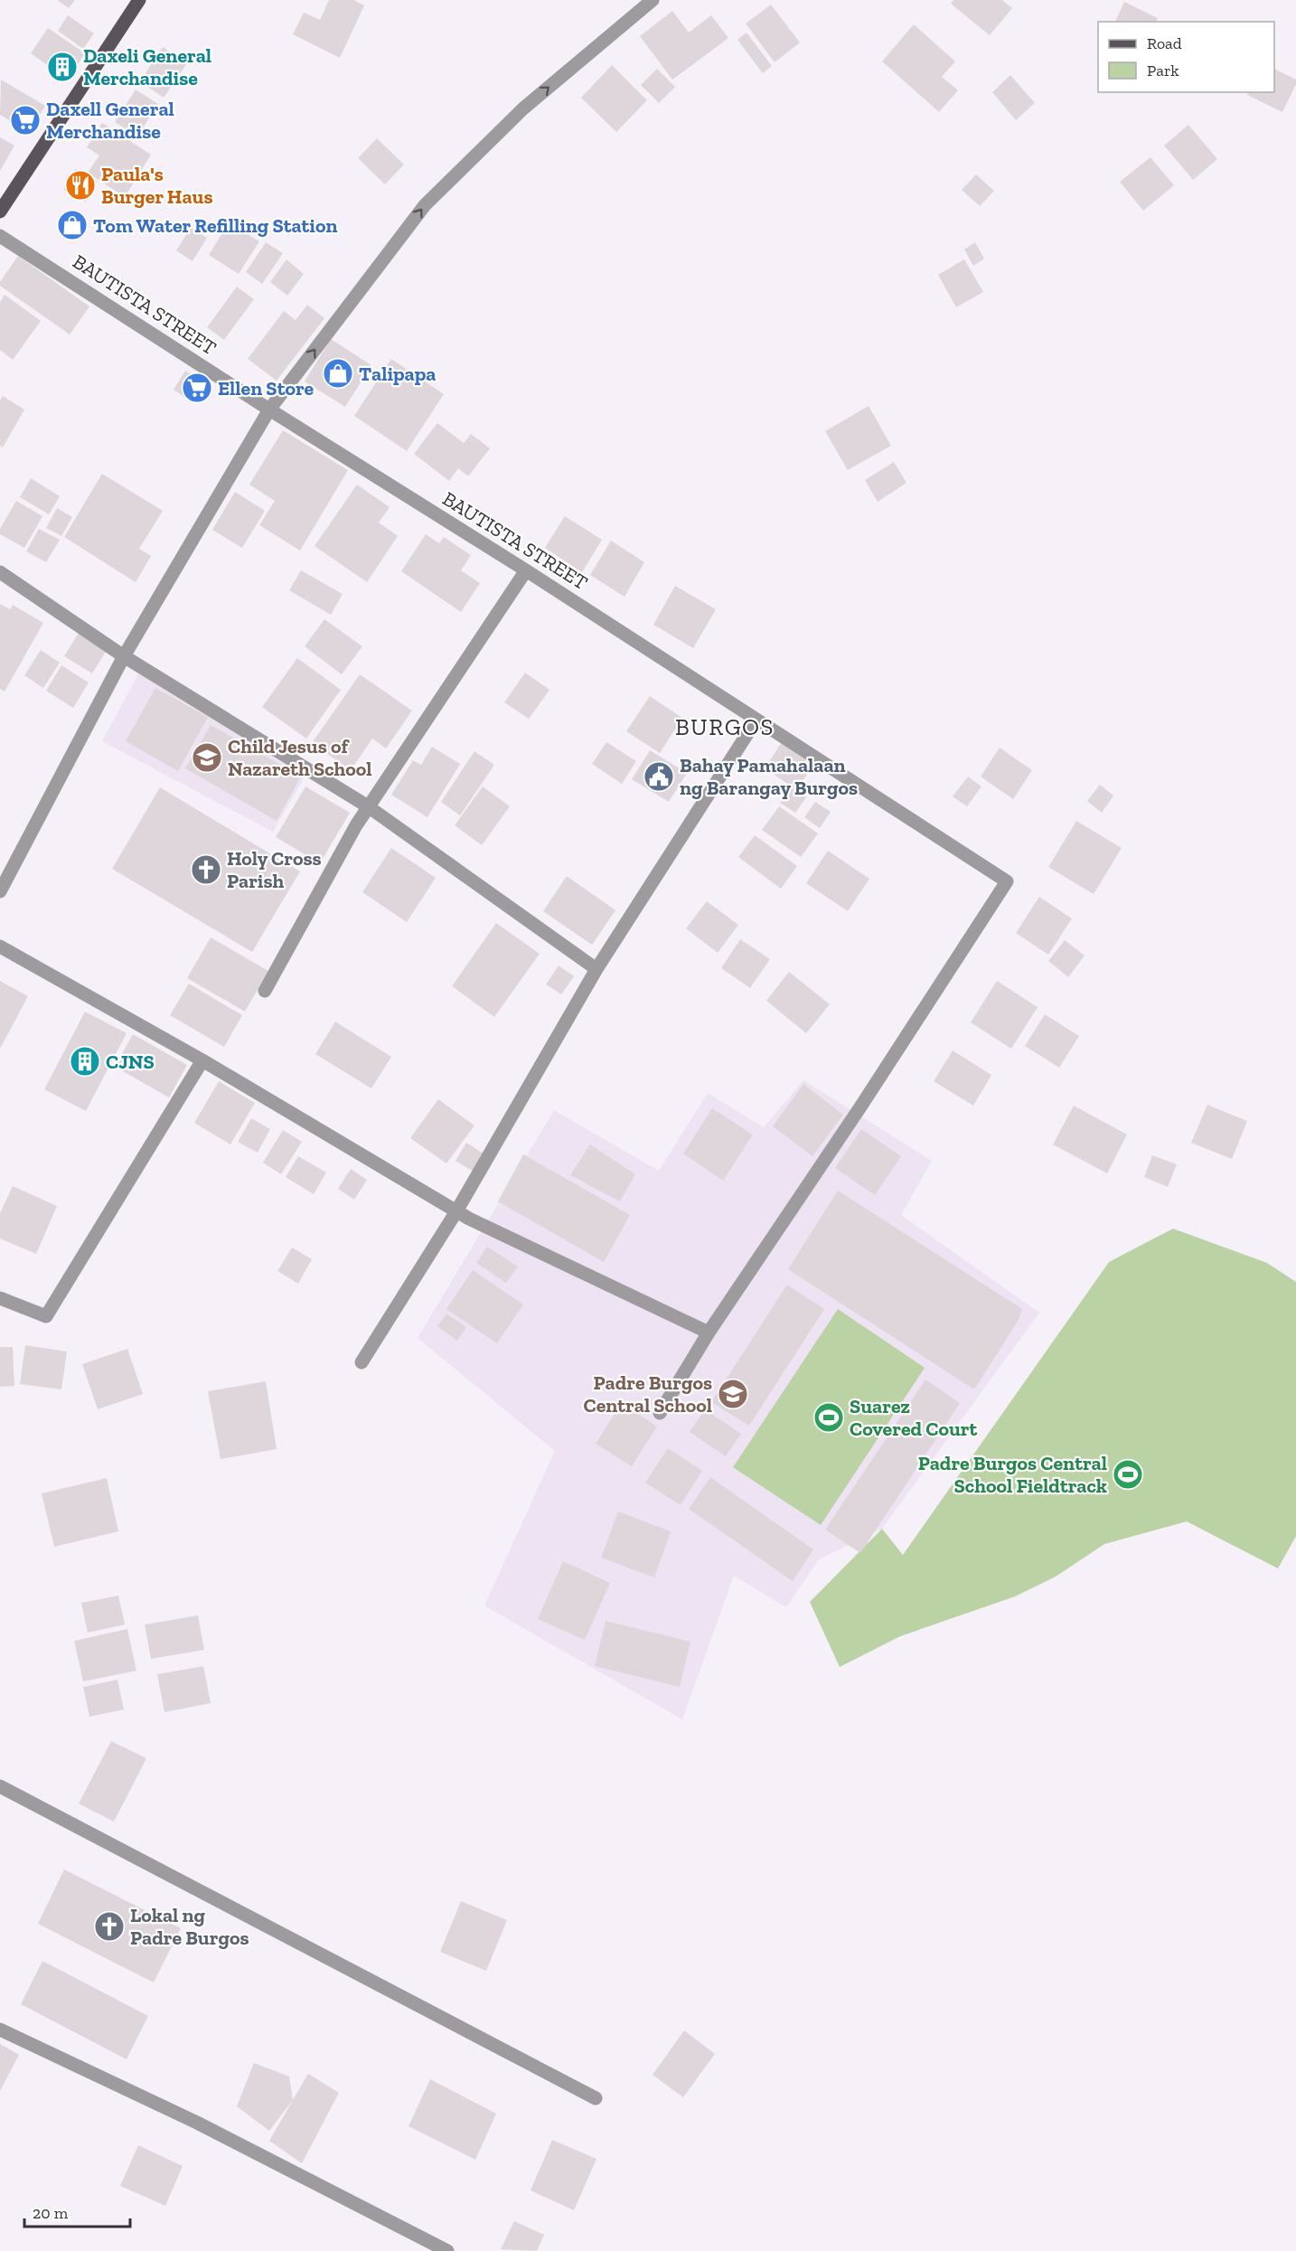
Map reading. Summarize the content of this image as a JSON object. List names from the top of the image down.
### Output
{
  "streets": {
    "street": ["BAUTISTA STREET"]
  },
  "districts": ["BURGOS"],
  "places": {
    "building": ["Daxeli General Merchandise", "CJNS"],
    "supermarket": ["Daxell General Merchandise", "Ellen Store"],
    "restaurant": ["Paula's Burger Haus"],
    "shop": ["Tom Water Refilling Station", "Talipapa"],
    "school or university": ["Child Jesus of Nazareth School", "Padre Burgos Central School"],
    "public building": ["Bahay Pamahalaan ng Barangay Burgos"],
    "church": ["Holy Cross Parish", "Lokal ng Padre Burgos"],
    "sports": ["Suarez Covered Court", "Padre Burgos Central School Fieldtrack"]
  },
  "legend": ["Road", "Park"],
  "scale_bar": "20 m"
}
